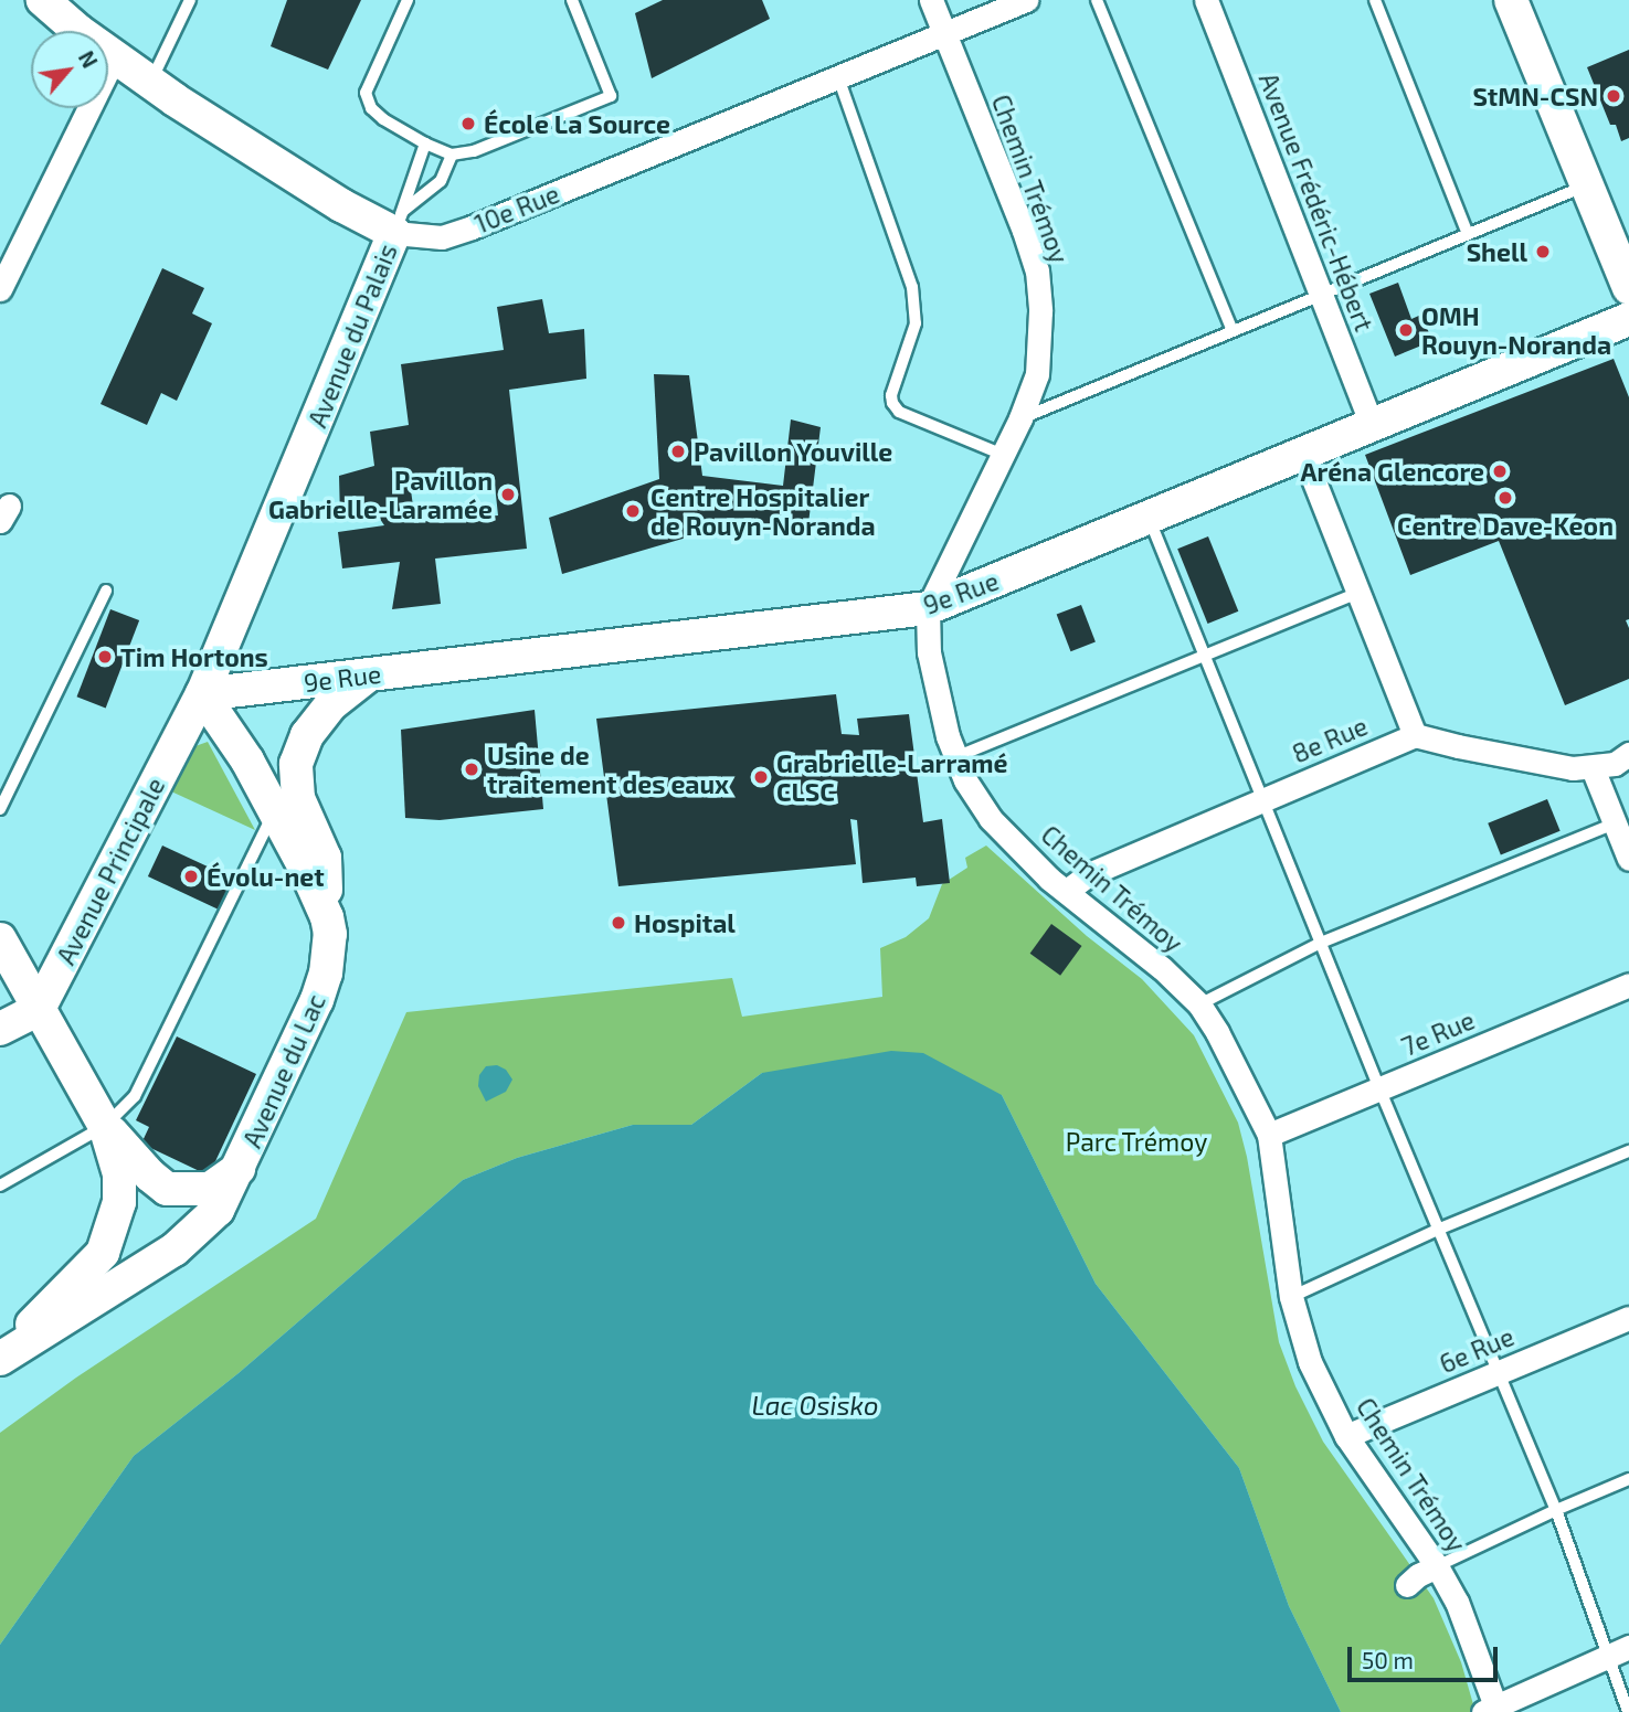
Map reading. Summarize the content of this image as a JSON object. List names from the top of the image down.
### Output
{
  "streets": {
    "street": [
      "Chemin Trémoy",
      "Avenue Frédéric-Hébert",
      "10e Rue",
      "Avenue du Palais",
      "9e Rue",
      "8e Rue",
      "Avenue Principale",
      "7e Rue",
      "Avenue du Lac",
      "6e Rue"
    ]
  },
  "crossings": [
    ["Chemin Trémoy", "10e Rue"],
    ["Chemin Trémoy", "9e Rue"],
    ["Chemin Trémoy", "8e Rue"],
    ["Chemin Trémoy", "7e Rue"],
    ["Chemin Trémoy", "6e Rue"],
    ["Avenue Frédéric-Hébert", "9e Rue"],
    ["10e Rue", "Avenue du Palais"],
    ["Avenue du Palais", "9e Rue"],
    ["Avenue du Palais", "Avenue Principale"],
    ["Avenue du Palais", "Avenue du Lac"],
    ["9e Rue", "Avenue Principale"],
    ["9e Rue", "Avenue du Lac"],
    ["Avenue Principale", "Avenue du Lac"]
  ],
  "water": ["Lac Osisko"],
  "parks": ["Parc Trémoy"],
  "places": [
    "StMN-CSN",
    "École La Source",
    "Shell",
    "OMH Rouyn-Noranda",
    "Pavillon Youville",
    "Aréna Glencore",
    "Pavillon Gabrielle-Laramée",
    "Centre Dave-Keon",
    "Centre Hospitalier de Rouyn-Noranda",
    "Tim Hortons",
    "Usine de traitement des eaux",
    "Grabrielle-Larramé CLSC",
    "Évolu-net",
    "Hospital"
  ],
  "scale_bar": "50 m",
  "north": "top right"
}
